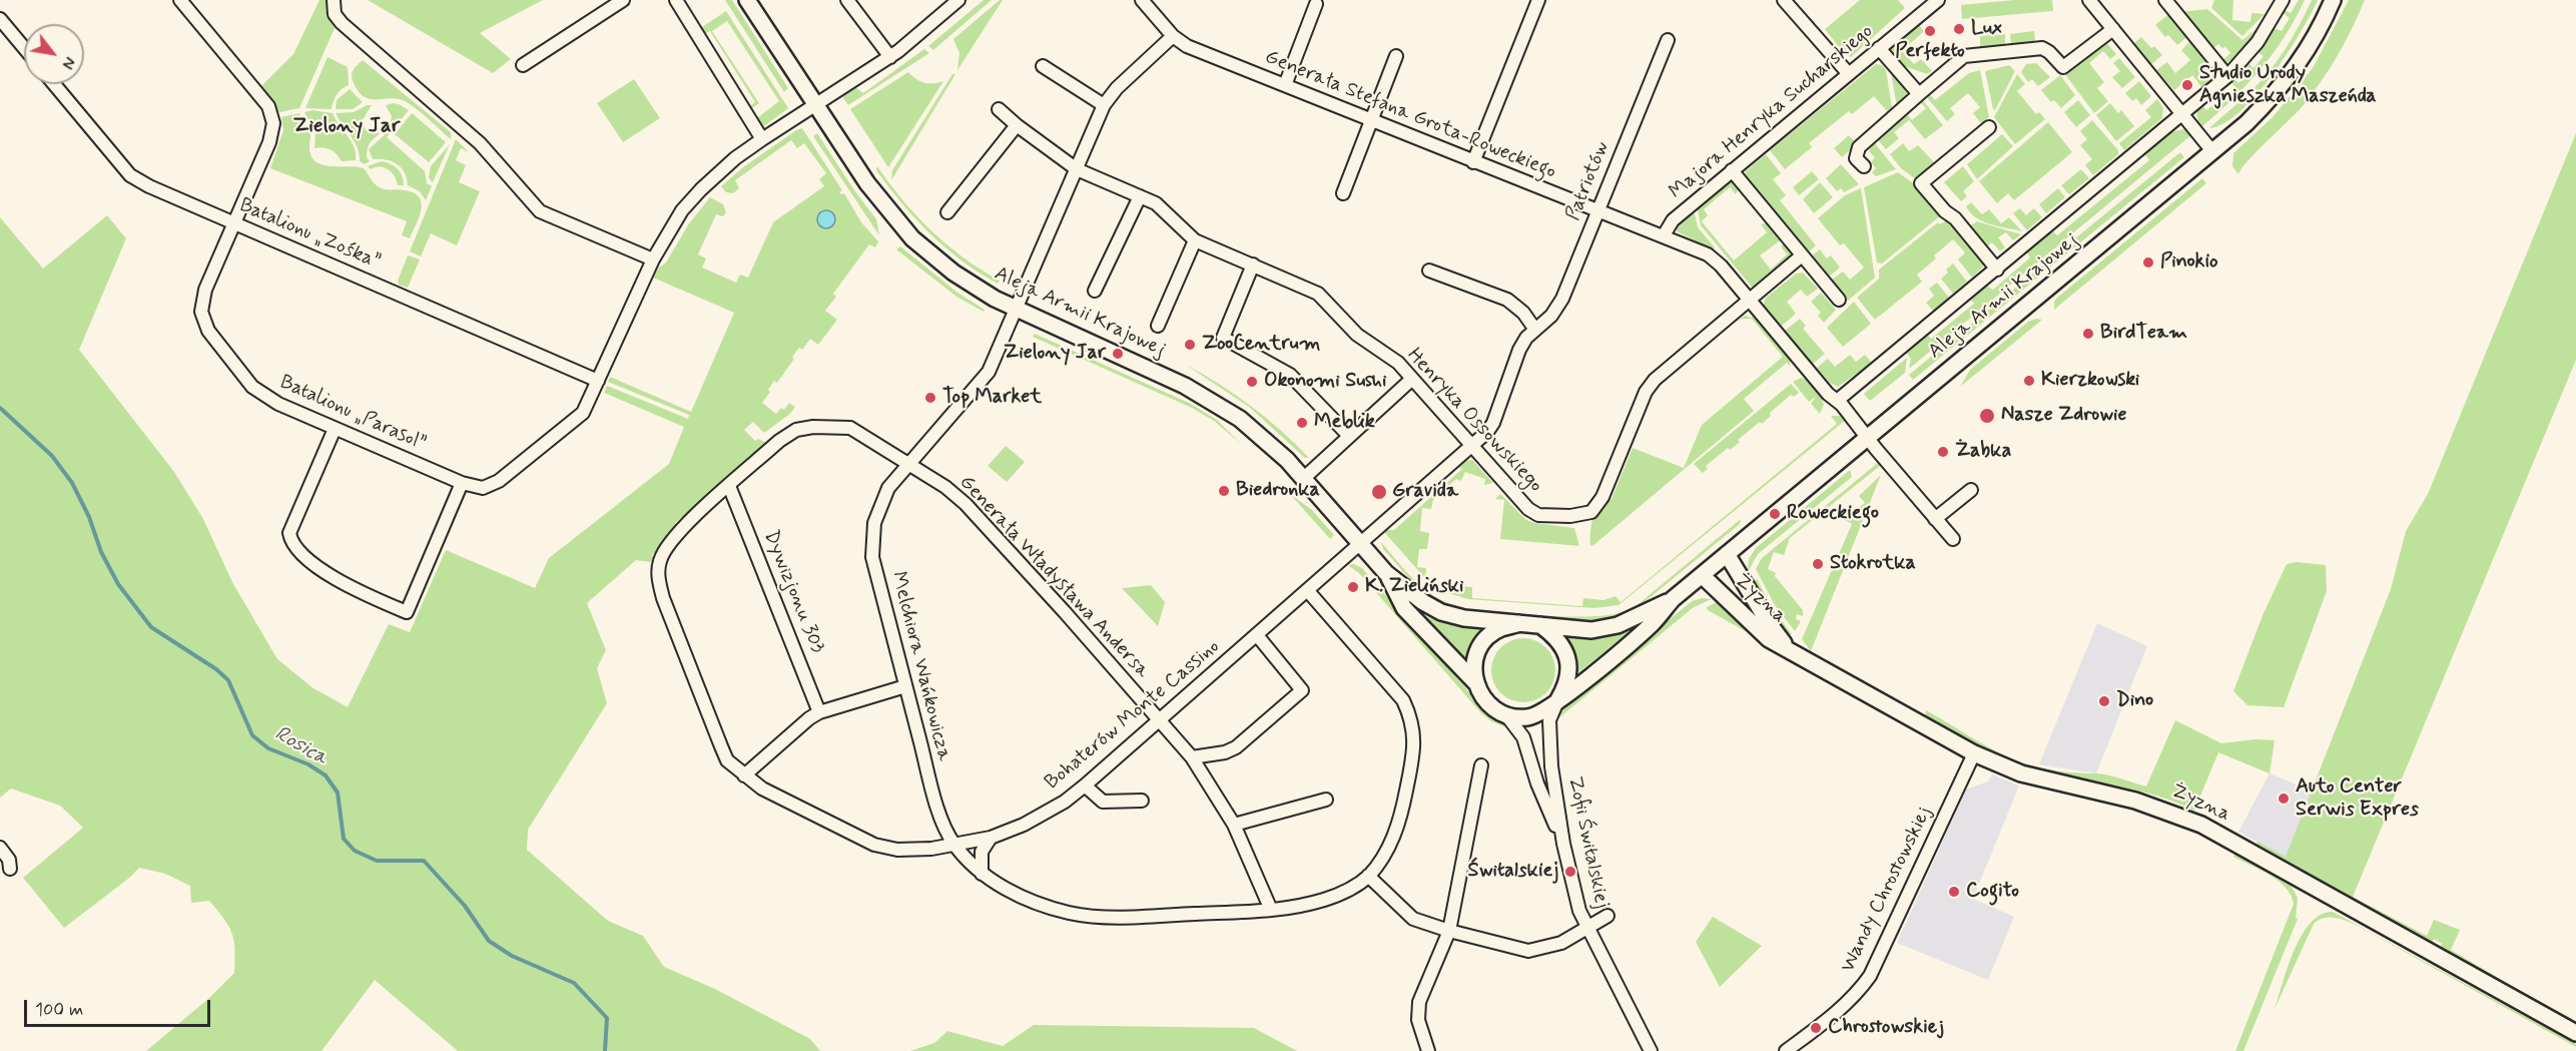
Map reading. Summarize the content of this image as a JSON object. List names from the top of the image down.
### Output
{
  "streets": {
    "street": [
      "Majora Henryka Sucharskiego",
      "Generała Stefana Grota-Roweckiego",
      "Patriotów",
      "Batalionu „Zośka”",
      "Aleja Armii Krajowej",
      "Batalionu „Parasol”",
      "Henryka Ossowskiego",
      "Generała Władysława Andersa",
      "Dywizjonu 303",
      "Żyzna",
      "Melchiora Wańkowicza",
      "Bohaterów Monte Cassino",
      "Zofii Świtalskiej",
      "Wandy Chrostowskiej"
    ]
  },
  "crossings": [
    ["Majora Henryka Sucharskiego", "Generała Stefana Grota-Roweckiego"],
    ["Generała Stefana Grota-Roweckiego", "Patriotów"],
    ["Generała Stefana Grota-Roweckiego", "Aleja Armii Krajowej"],
    ["Generała Stefana Grota-Roweckiego", "Henryka Ossowskiego"],
    ["Patriotów", "Aleja Armii Krajowej"],
    ["Patriotów", "Henryka Ossowskiego"],
    ["Patriotów", "Bohaterów Monte Cassino"],
    ["Batalionu „Zośka”", "Batalionu „Parasol”"],
    ["Aleja Armii Krajowej", "Batalionu „Parasol”"],
    ["Aleja Armii Krajowej", "Żyzna"],
    ["Aleja Armii Krajowej", "Melchiora Wańkowicza"],
    ["Aleja Armii Krajowej", "Bohaterów Monte Cassino"],
    ["Aleja Armii Krajowej", "Zofii Świtalskiej"],
    ["Generała Władysława Andersa", "Melchiora Wańkowicza"],
    ["Generała Władysława Andersa", "Bohaterów Monte Cassino"],
    ["Dywizjonu 303", "Bohaterów Monte Cassino"],
    ["Żyzna", "Wandy Chrostowskiej"],
    ["Melchiora Wańkowicza", "Bohaterów Monte Cassino"]
  ],
  "districts": ["Zielony Jar"],
  "water": ["Rosica"],
  "places": [
    "Lux",
    "Perfekto",
    "Studio Urody Agnieszka Maszeńda",
    "Pinokio",
    "BirdTeam",
    "ZooCentrum",
    "Zielony Jar",
    "Kierzkowski",
    "Okonomi Sushi",
    "Top Market",
    "Nasze Zdrowie",
    "Meblik",
    "Żabka",
    "Biedronka",
    "Gravida",
    "Roweckiego",
    "Stokrotka",
    "K. Zieliński",
    "Dino",
    "Auto Center Serwis Expres",
    "Świtalskiej",
    "Cogito",
    "Chrostowskiej"
  ],
  "scale_bar": "100 m",
  "north": "bottom right"
}
